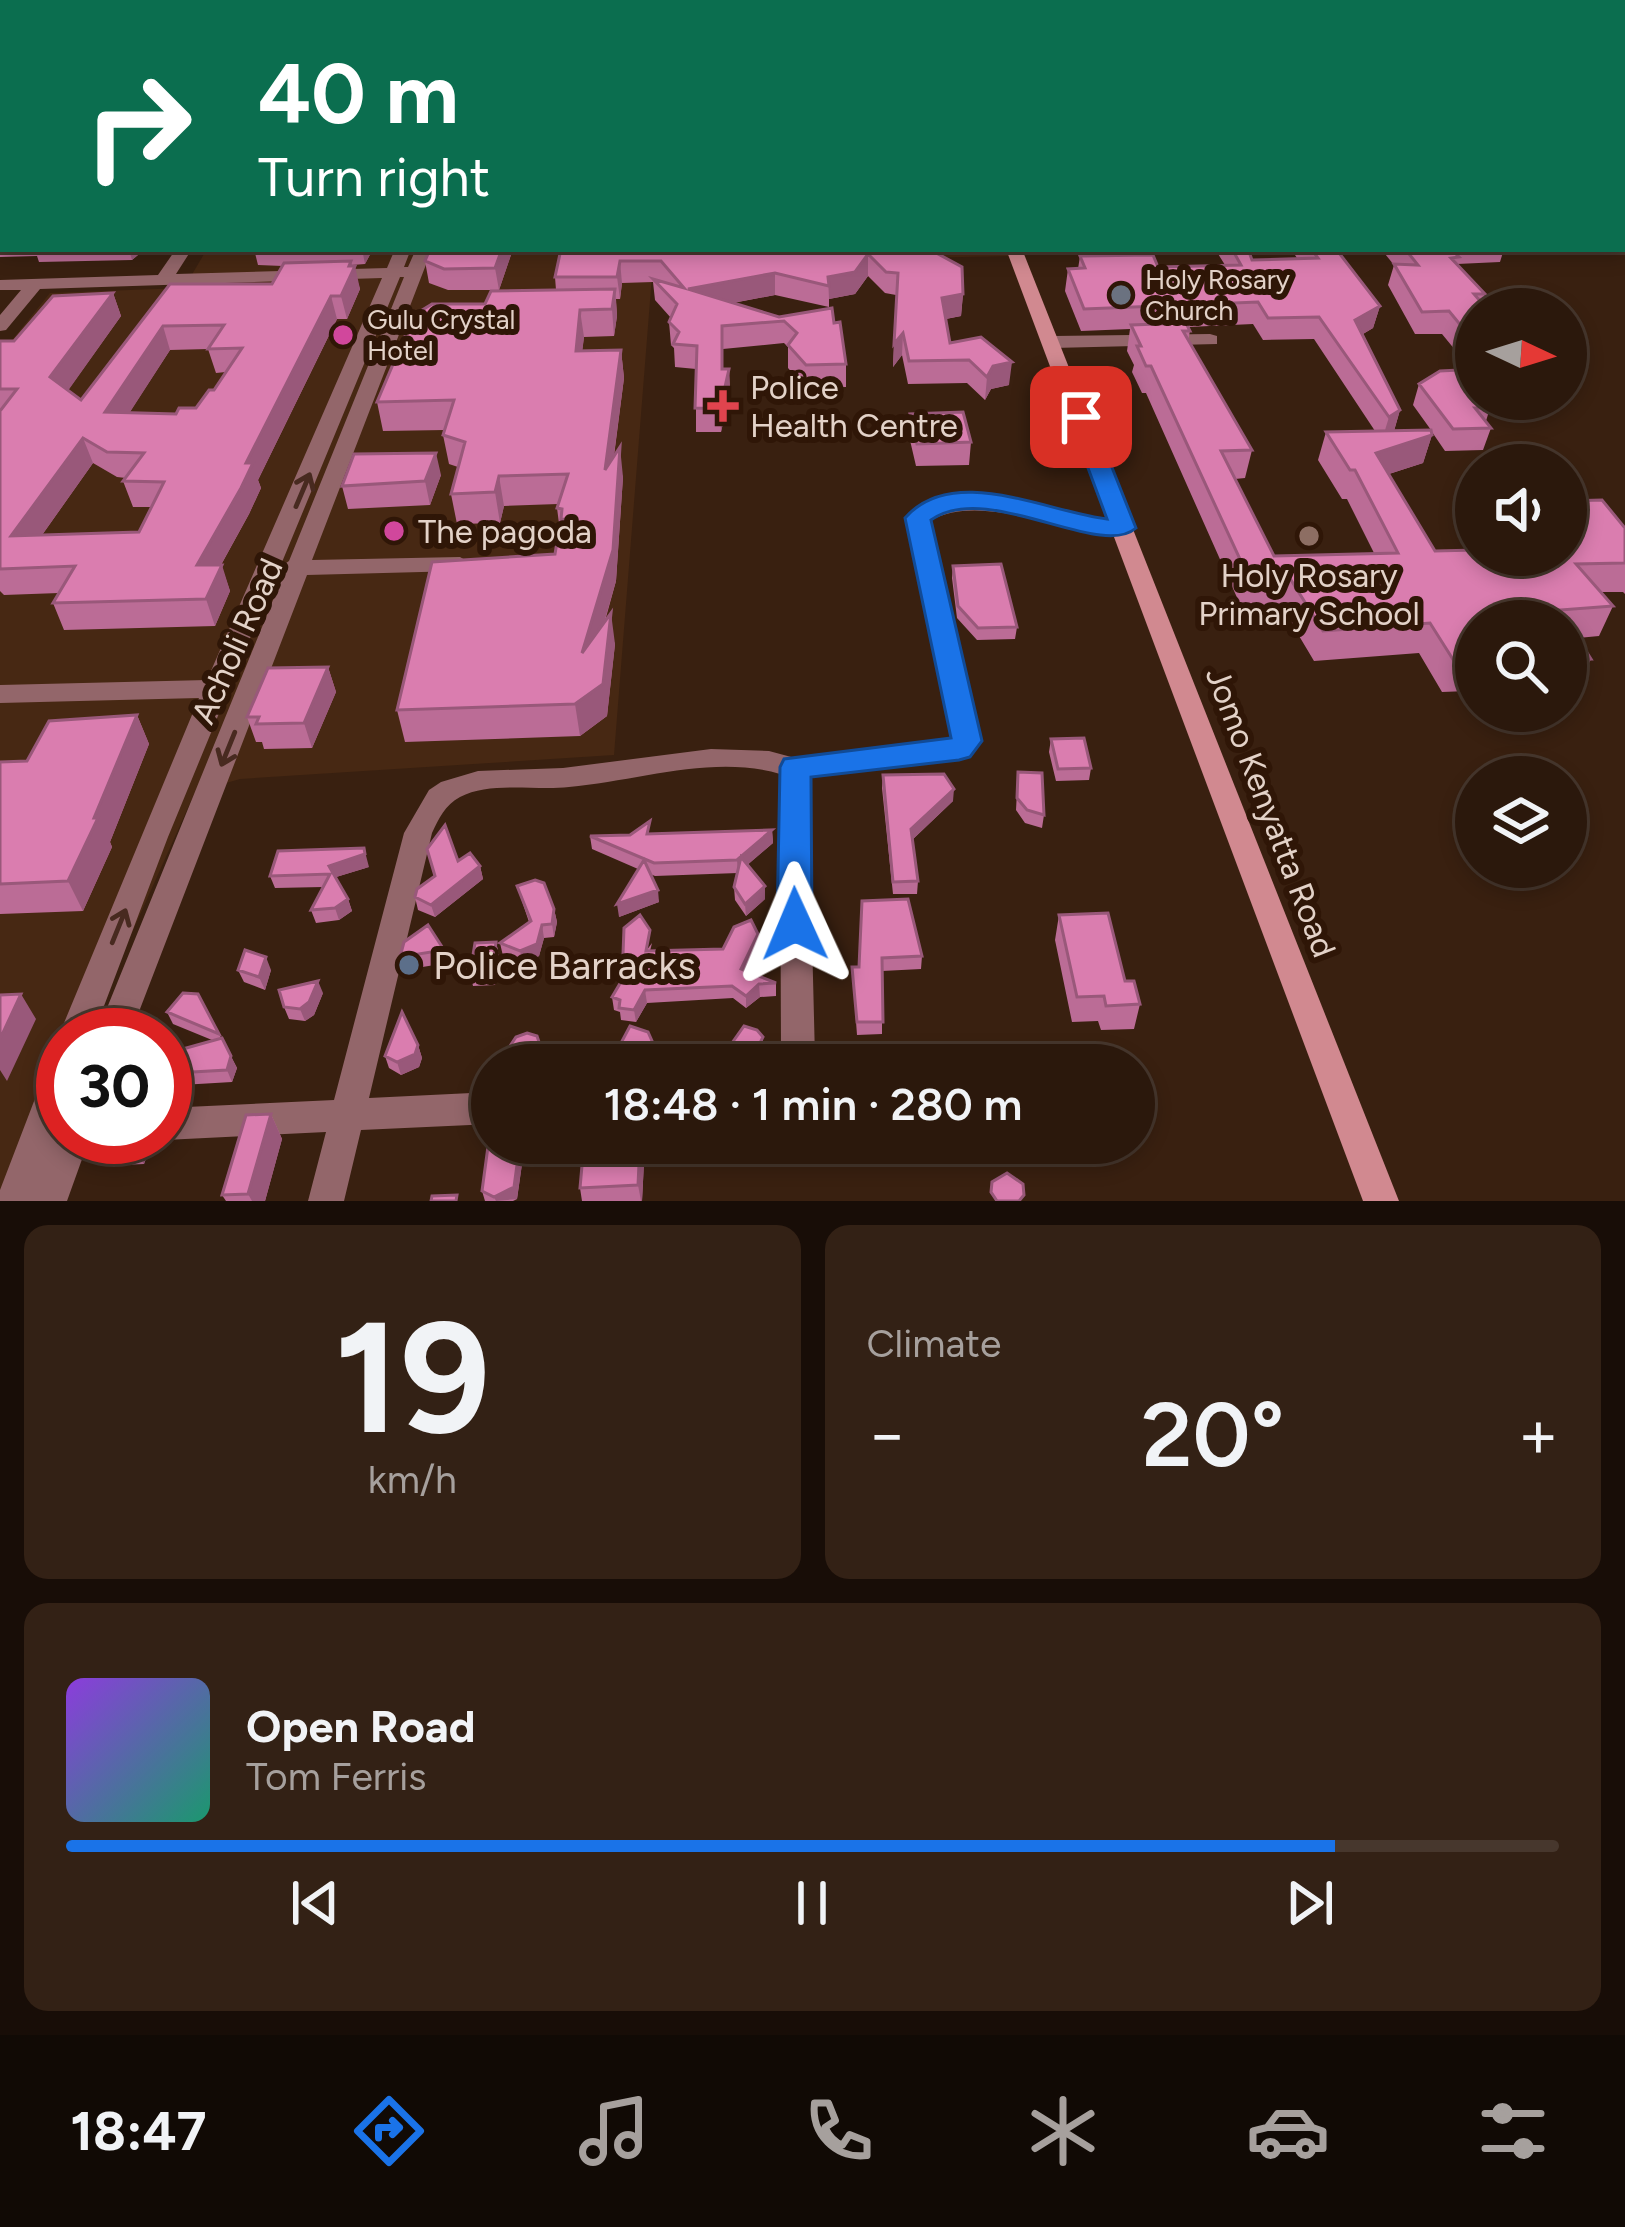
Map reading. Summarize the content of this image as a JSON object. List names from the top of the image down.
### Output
{
  "streets": {
    "main road": ["Jomo Kenyatta Road"],
    "street": ["Acholi Road"]
  },
  "places": {
    "other": [
      "Holy Rosary Church",
      "Gulu Crystal Hotel",
      "The pagoda",
      "Holy Rosary Primary School",
      "Police Barracks"
    ],
    "health": ["Police Health Centre"]
  },
  "north": "right",
  "page": {
    "turn": ["40 m", "Turn right"],
    "limit": "30",
    "trip": "18:48 · 1 min · 280 m",
    "tile": [
      ["19", "km/h"],
      "Climate"
    ],
    "heat": ["−", "20°", "+"],
    "song": ["Open Road", "Tom Ferris"],
    "tabs": "18:47"
  }
}
